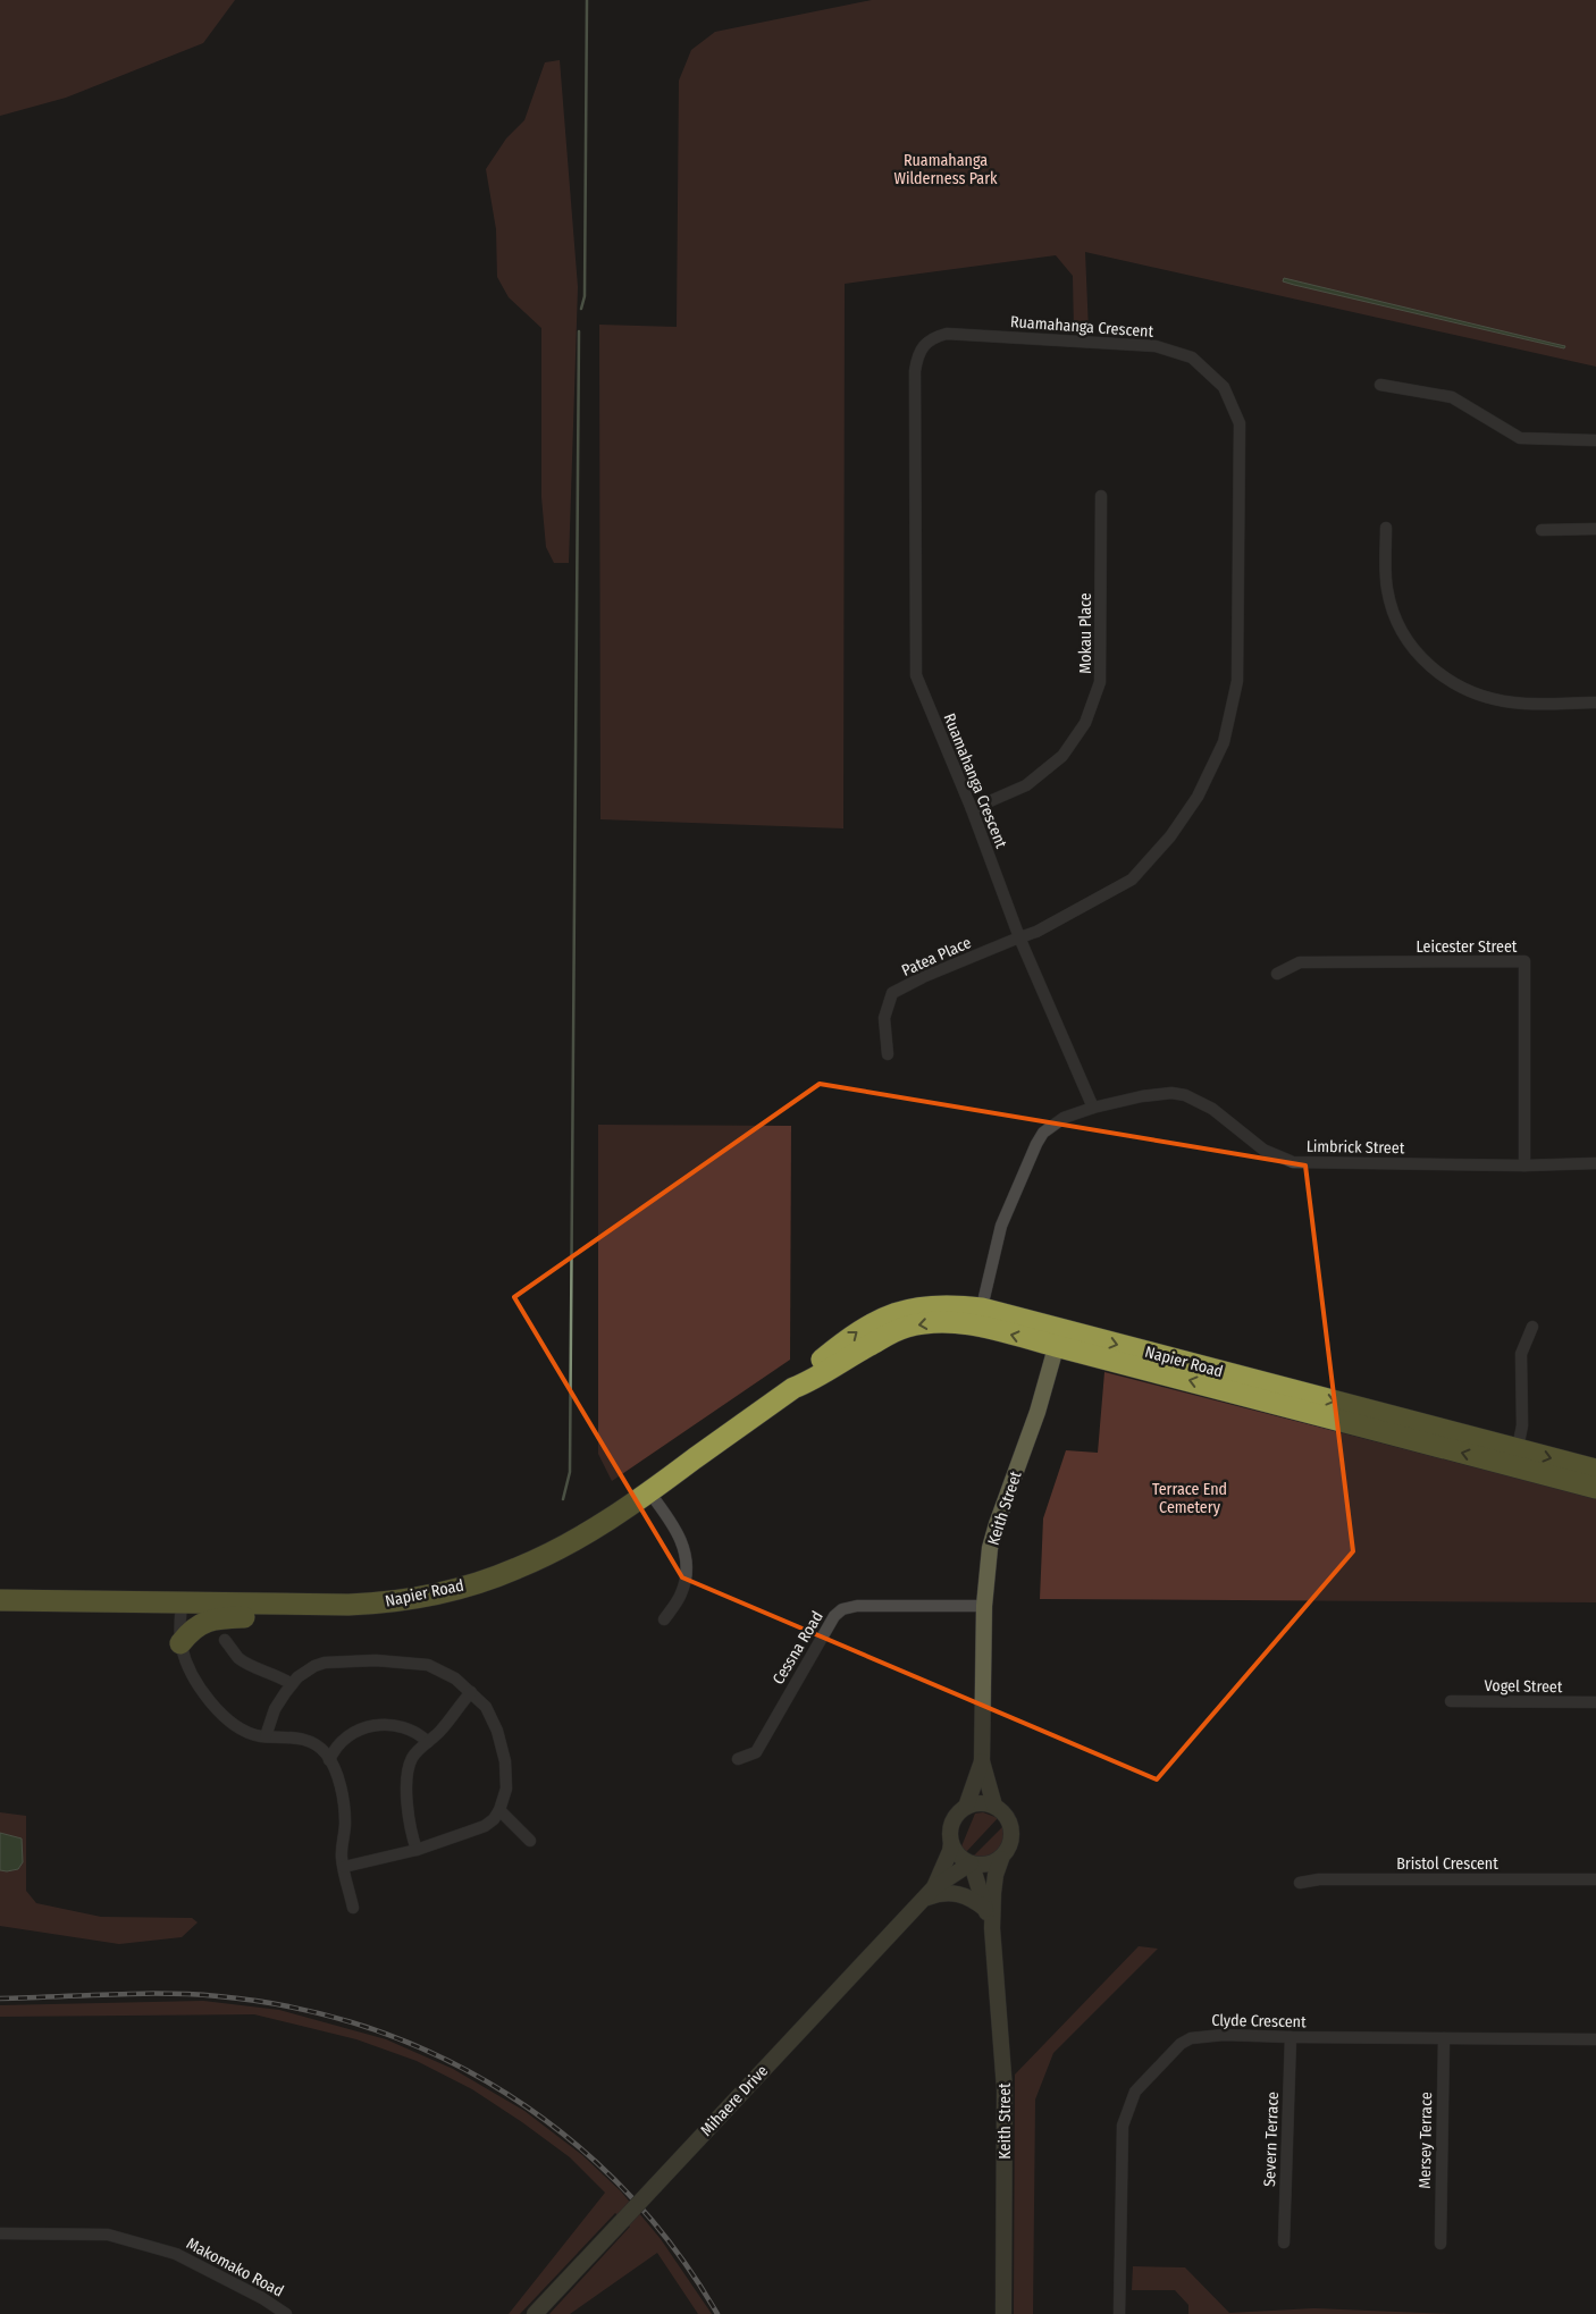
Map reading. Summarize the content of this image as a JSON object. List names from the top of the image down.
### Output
{
  "streets": {
    "highway": ["Napier Road"],
    "main road": ["Keith Street", "Mihaere Drive"],
    "street": [
      "Ruamahanga Crescent",
      "Mokau Place",
      "Leicester Street",
      "Patea Place",
      "Limbrick Street",
      "Cessna Road",
      "Vogel Street",
      "Bristol Crescent",
      "Clyde Crescent",
      "Severn Terrace",
      "Mersey Terrace",
      "Makomako Road"
    ]
  },
  "crossings": [
    ["Ruamahanga Crescent", "Mokau Place"],
    ["Ruamahanga Crescent", "Patea Place"],
    ["Ruamahanga Crescent", "Limbrick Street"],
    ["Leicester Street", "Limbrick Street"],
    ["Limbrick Street", "Napier Road"],
    ["Napier Road", "Keith Street"],
    ["Keith Street", "Cessna Road"],
    ["Keith Street", "Mihaere Drive"],
    ["Clyde Crescent", "Severn Terrace"],
    ["Clyde Crescent", "Mersey Terrace"]
  ],
  "parks": ["Ruamahanga Wilderness Park", "Terrace End Cemetery"]
}
